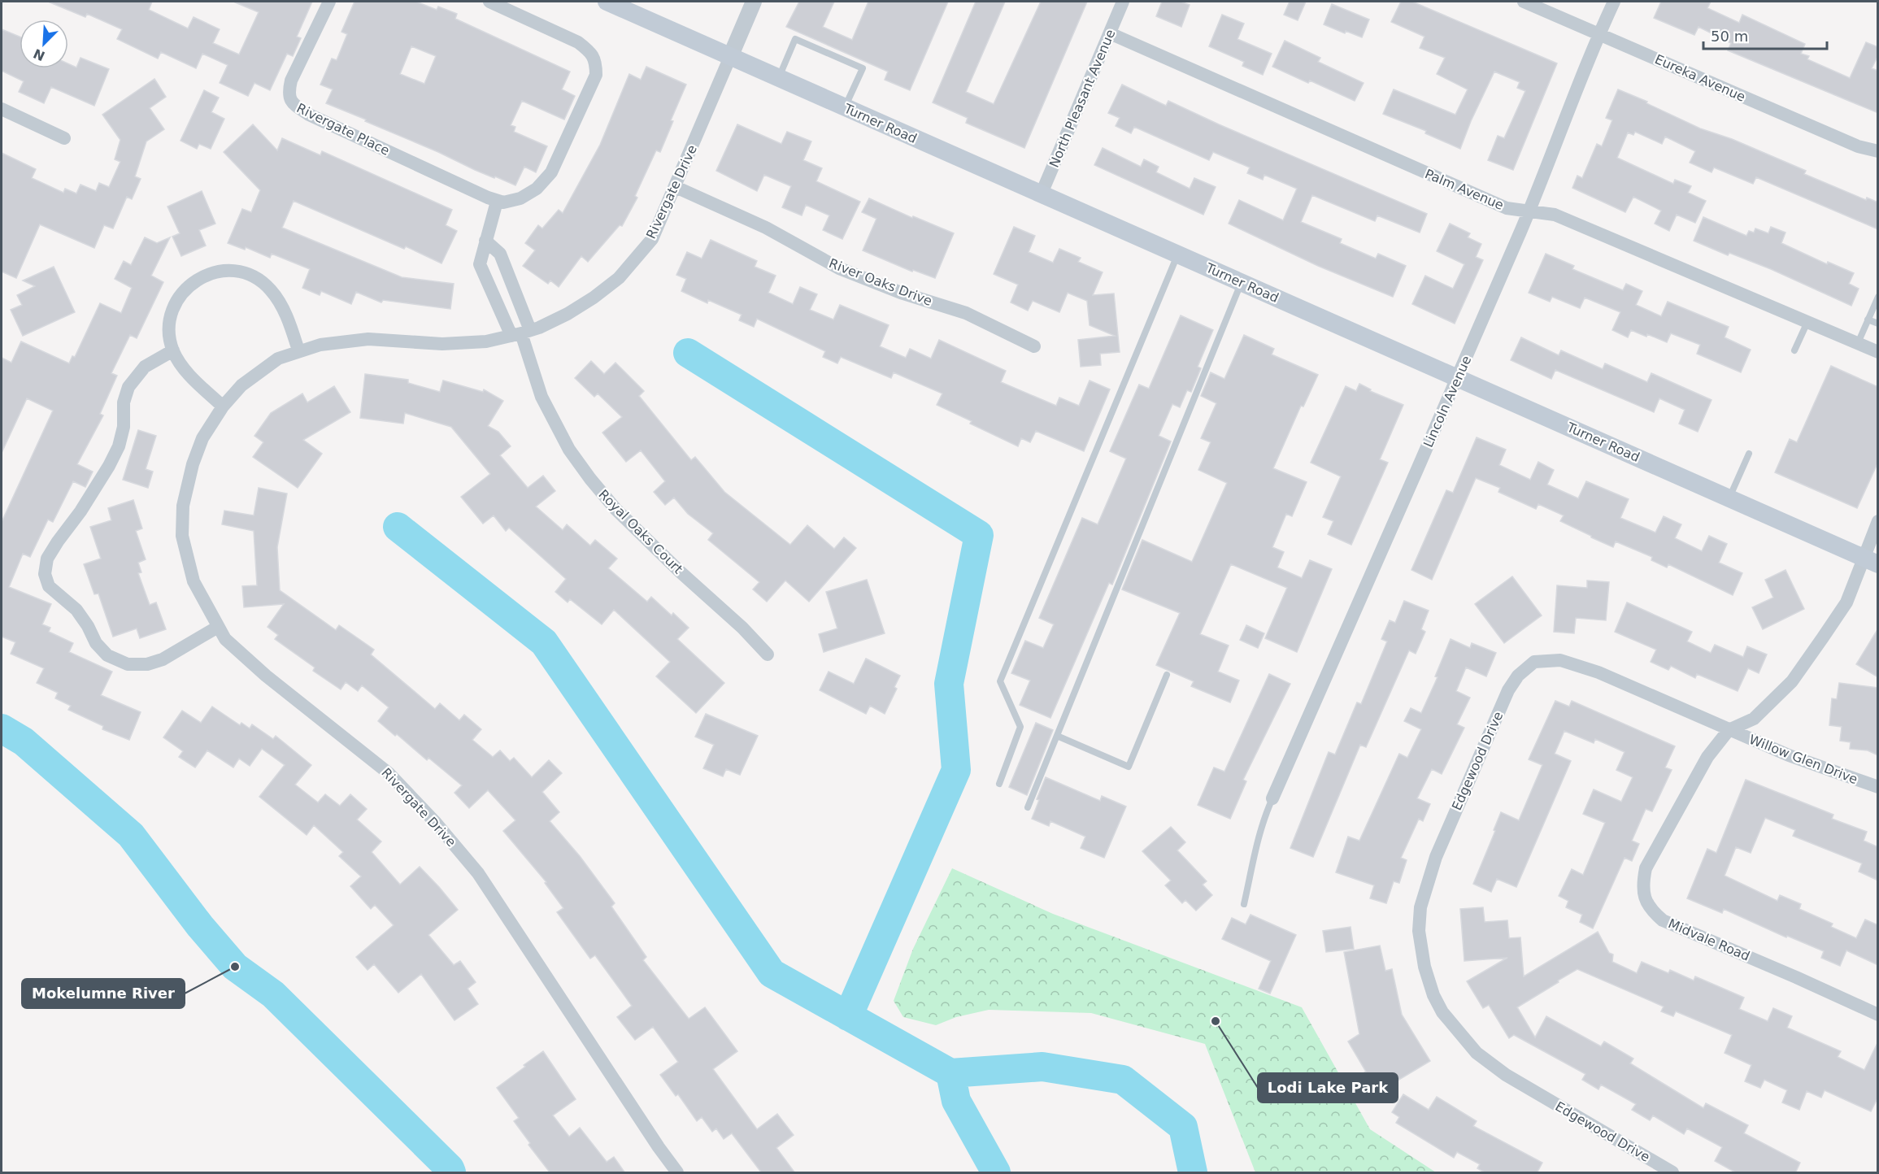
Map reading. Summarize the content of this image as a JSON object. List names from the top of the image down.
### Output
{
  "streets": {
    "main road": ["Turner Road"],
    "street": [
      "Eureka Avenue",
      "North Pleasant Avenue",
      "Rivergate Place",
      "Palm Avenue",
      "Rivergate Drive",
      "River Oaks Drive",
      "Lincoln Avenue",
      "Royal Oaks Court",
      "Willow Glen Drive",
      "Edgewood Drive",
      "Midvale Road"
    ]
  },
  "crossings": [
    ["Eureka Avenue", "Lincoln Avenue"],
    ["North Pleasant Avenue", "Turner Road"],
    ["North Pleasant Avenue", "Palm Avenue"],
    ["Turner Road", "Rivergate Drive"],
    ["Turner Road", "Lincoln Avenue"],
    ["Palm Avenue", "Lincoln Avenue"],
    ["Rivergate Drive", "River Oaks Drive"],
    ["Rivergate Drive", "Royal Oaks Court"],
    ["Willow Glen Drive", "Edgewood Drive"],
    ["Willow Glen Drive", "Midvale Road"],
    ["Edgewood Drive", "Midvale Road"]
  ],
  "places": ["Mokelumne River", "Lodi Lake Park"],
  "scale_bar": "50 m",
  "north": "bottom left"
}
